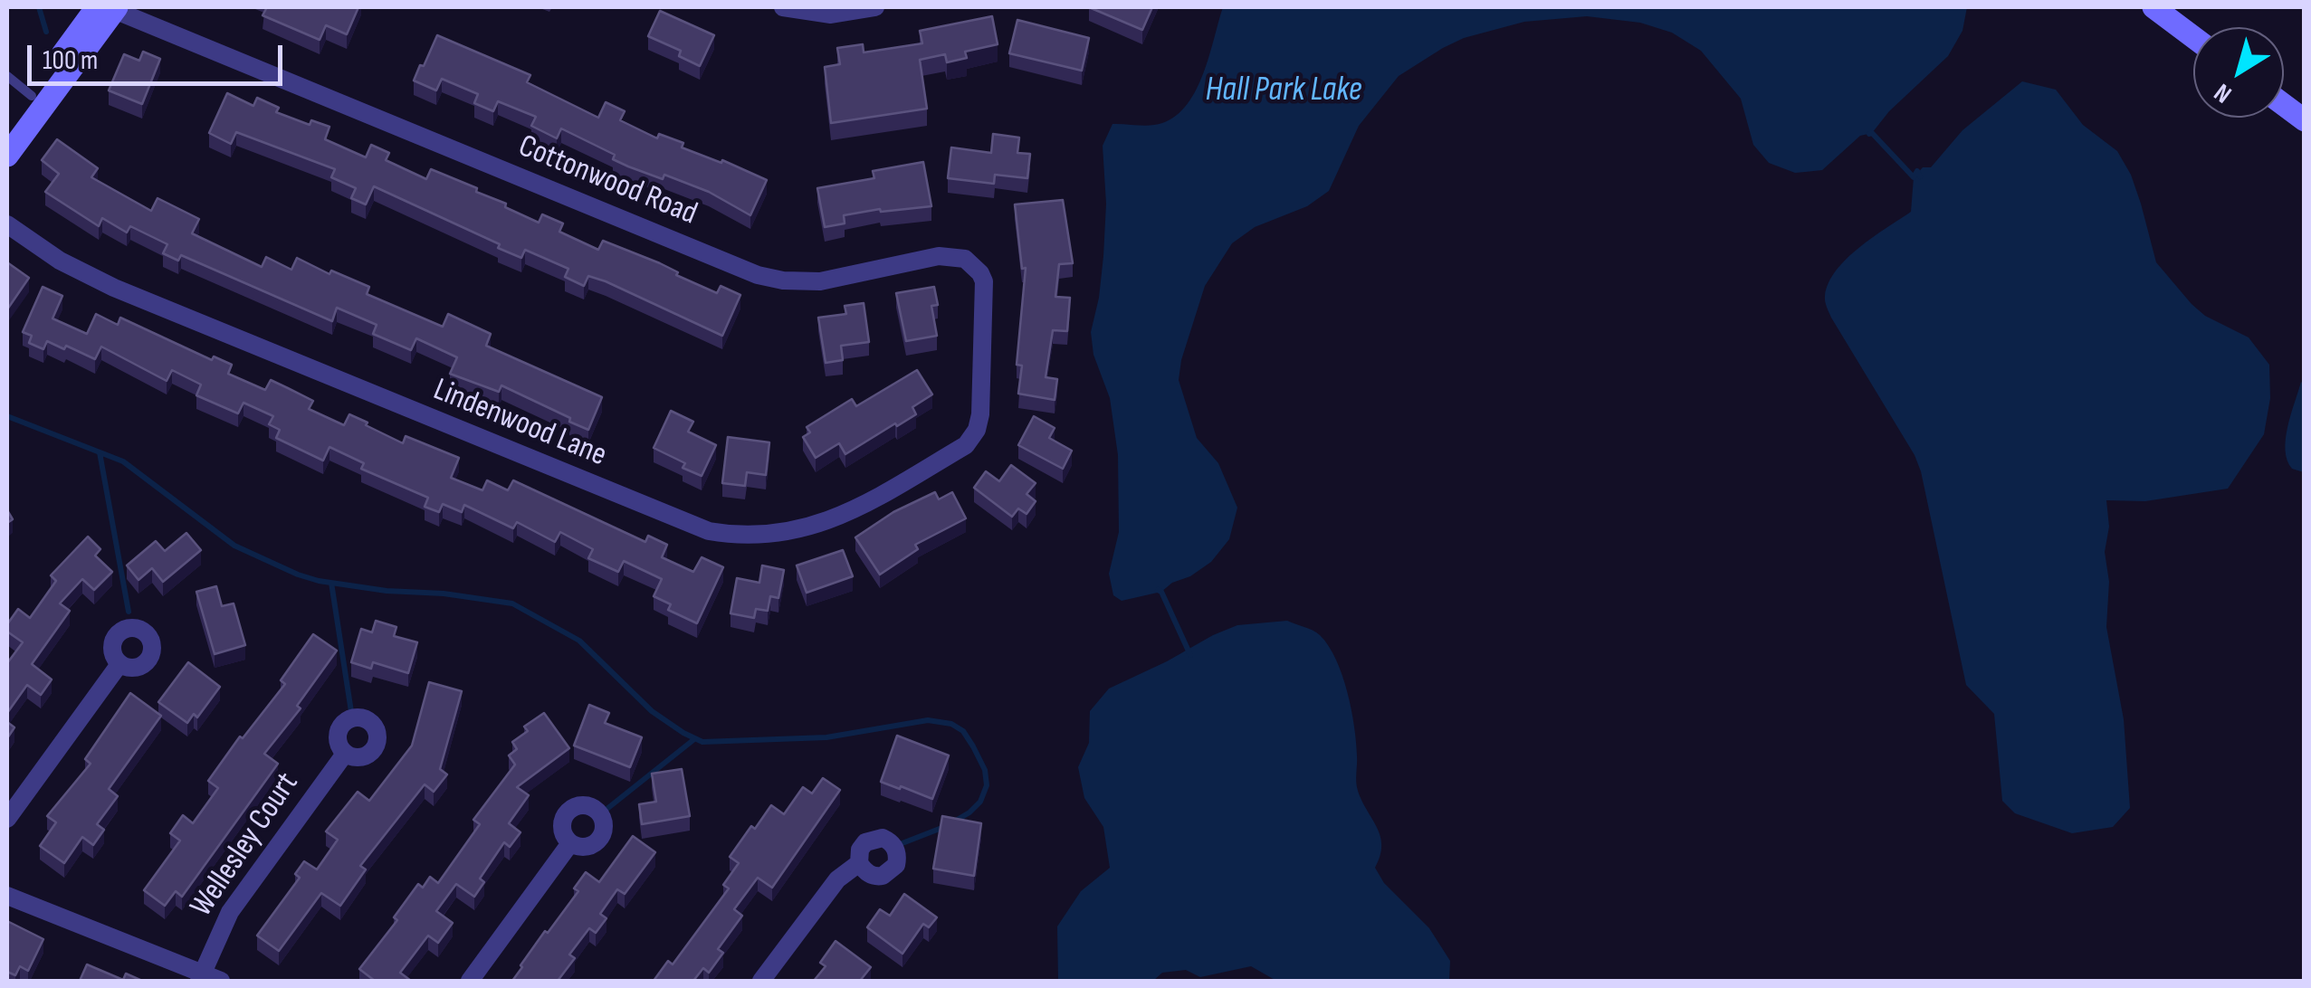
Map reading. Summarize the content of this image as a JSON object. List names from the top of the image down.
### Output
{
  "streets": {
    "street": ["Cottonwood Road", "Lindenwood Lane", "Wellesley Court"]
  },
  "crossings": [
    ["Cottonwood Road", "Lindenwood Lane"]
  ],
  "water": ["Hall Park Lake"],
  "scale_bar": "100 m",
  "north": "bottom left"
}
